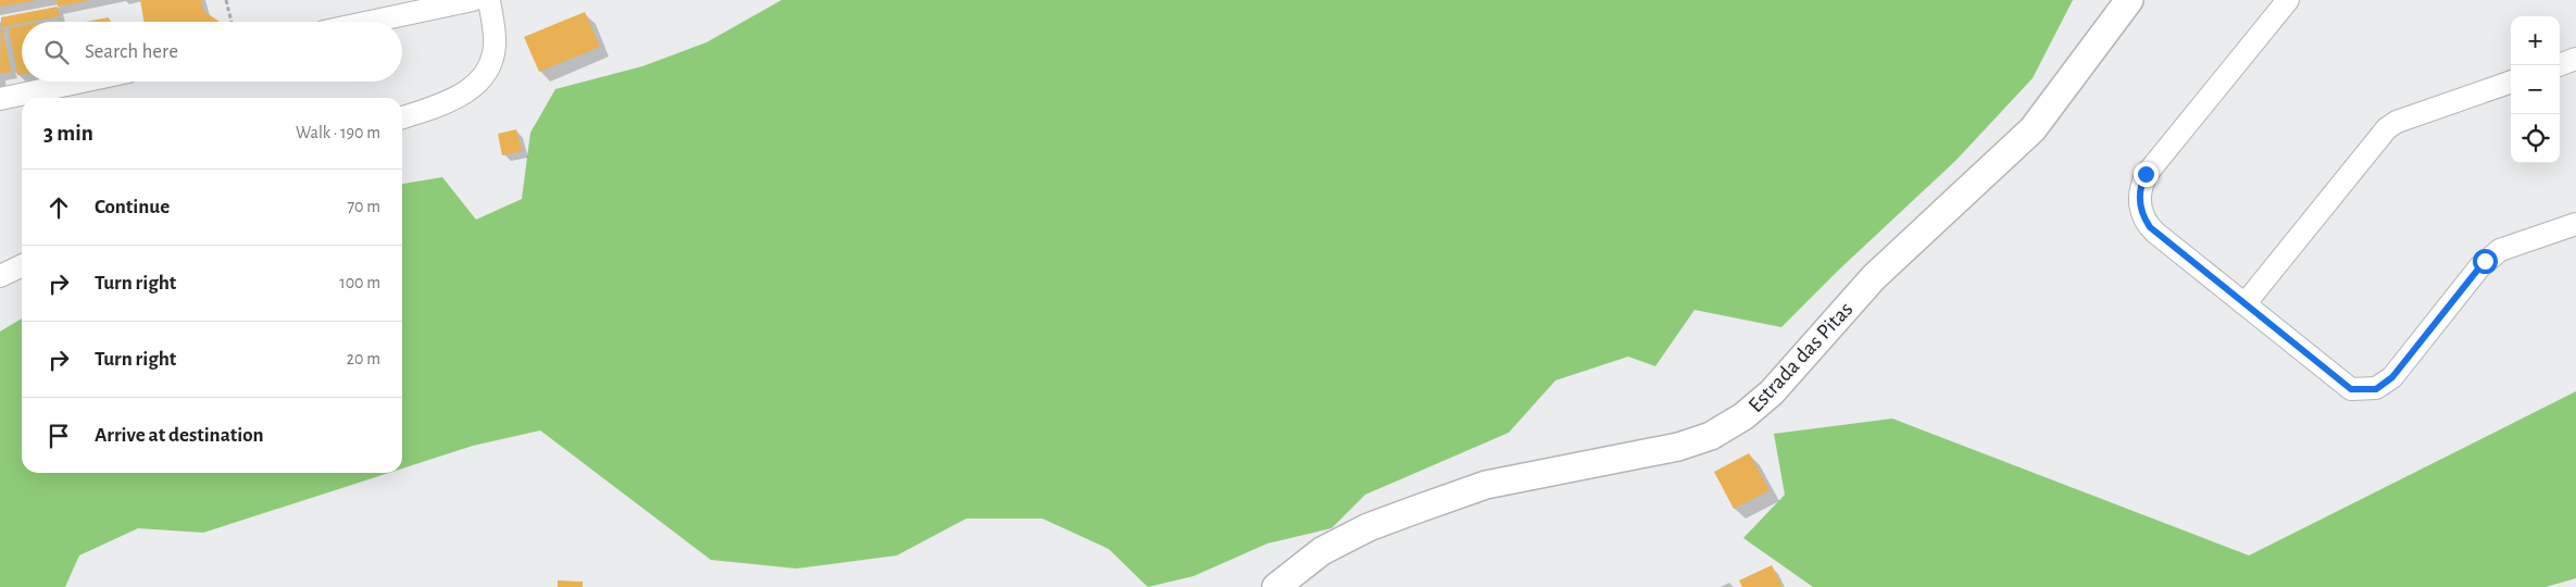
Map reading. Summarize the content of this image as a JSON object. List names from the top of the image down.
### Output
{
  "streets": {
    "street": ["Estrada das Pitas"]
  },
  "page": {
    "map_buttons": ["+", "−"],
    "search": "Search here",
    "heading": ["3 min", "Walk · 190 m"],
    "list": [
      ["Continue", "70 m"],
      ["Turn right", "100 m"],
      ["Turn right", "20 m"],
      "Arrive at destination"
    ]
  }
}
